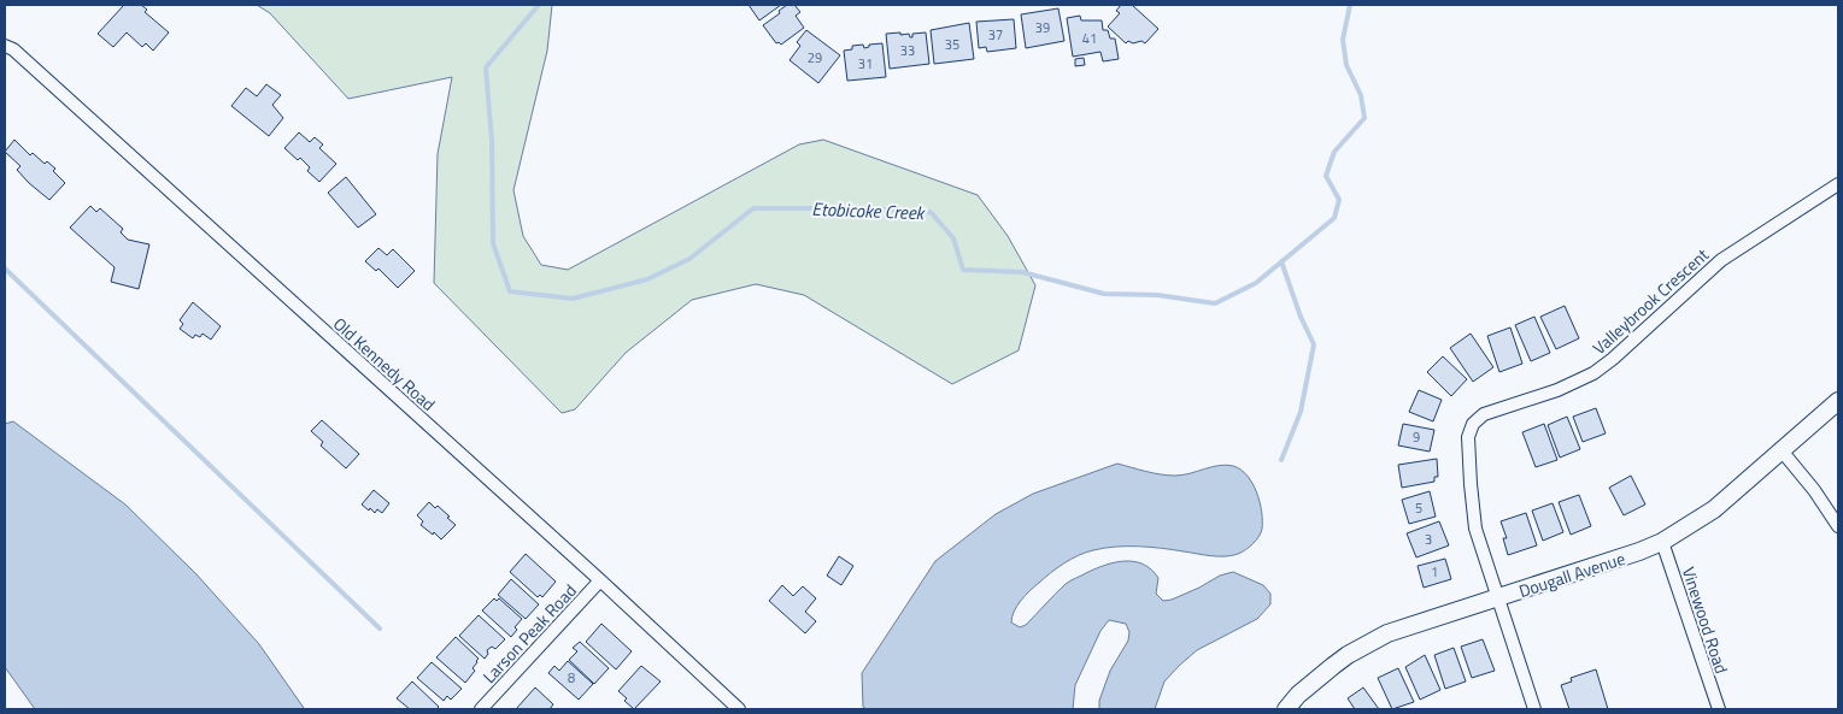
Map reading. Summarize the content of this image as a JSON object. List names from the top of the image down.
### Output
{
  "streets": {
    "street": [
      "Valleybrook Crescent",
      "Old Kennedy Road",
      "Dougall Avenue",
      "Vinewood Road",
      "Larson Peak Road"
    ]
  },
  "crossings": [
    ["Valleybrook Crescent", "Dougall Avenue"],
    ["Old Kennedy Road", "Larson Peak Road"],
    ["Dougall Avenue", "Vinewood Road"]
  ],
  "water": ["Etobicoke Creek"],
  "house_numbers": [
    "39",
    "37",
    "41",
    "35",
    "33",
    "29",
    "31",
    "9",
    "5",
    "3",
    "1",
    "8"
  ]
}
